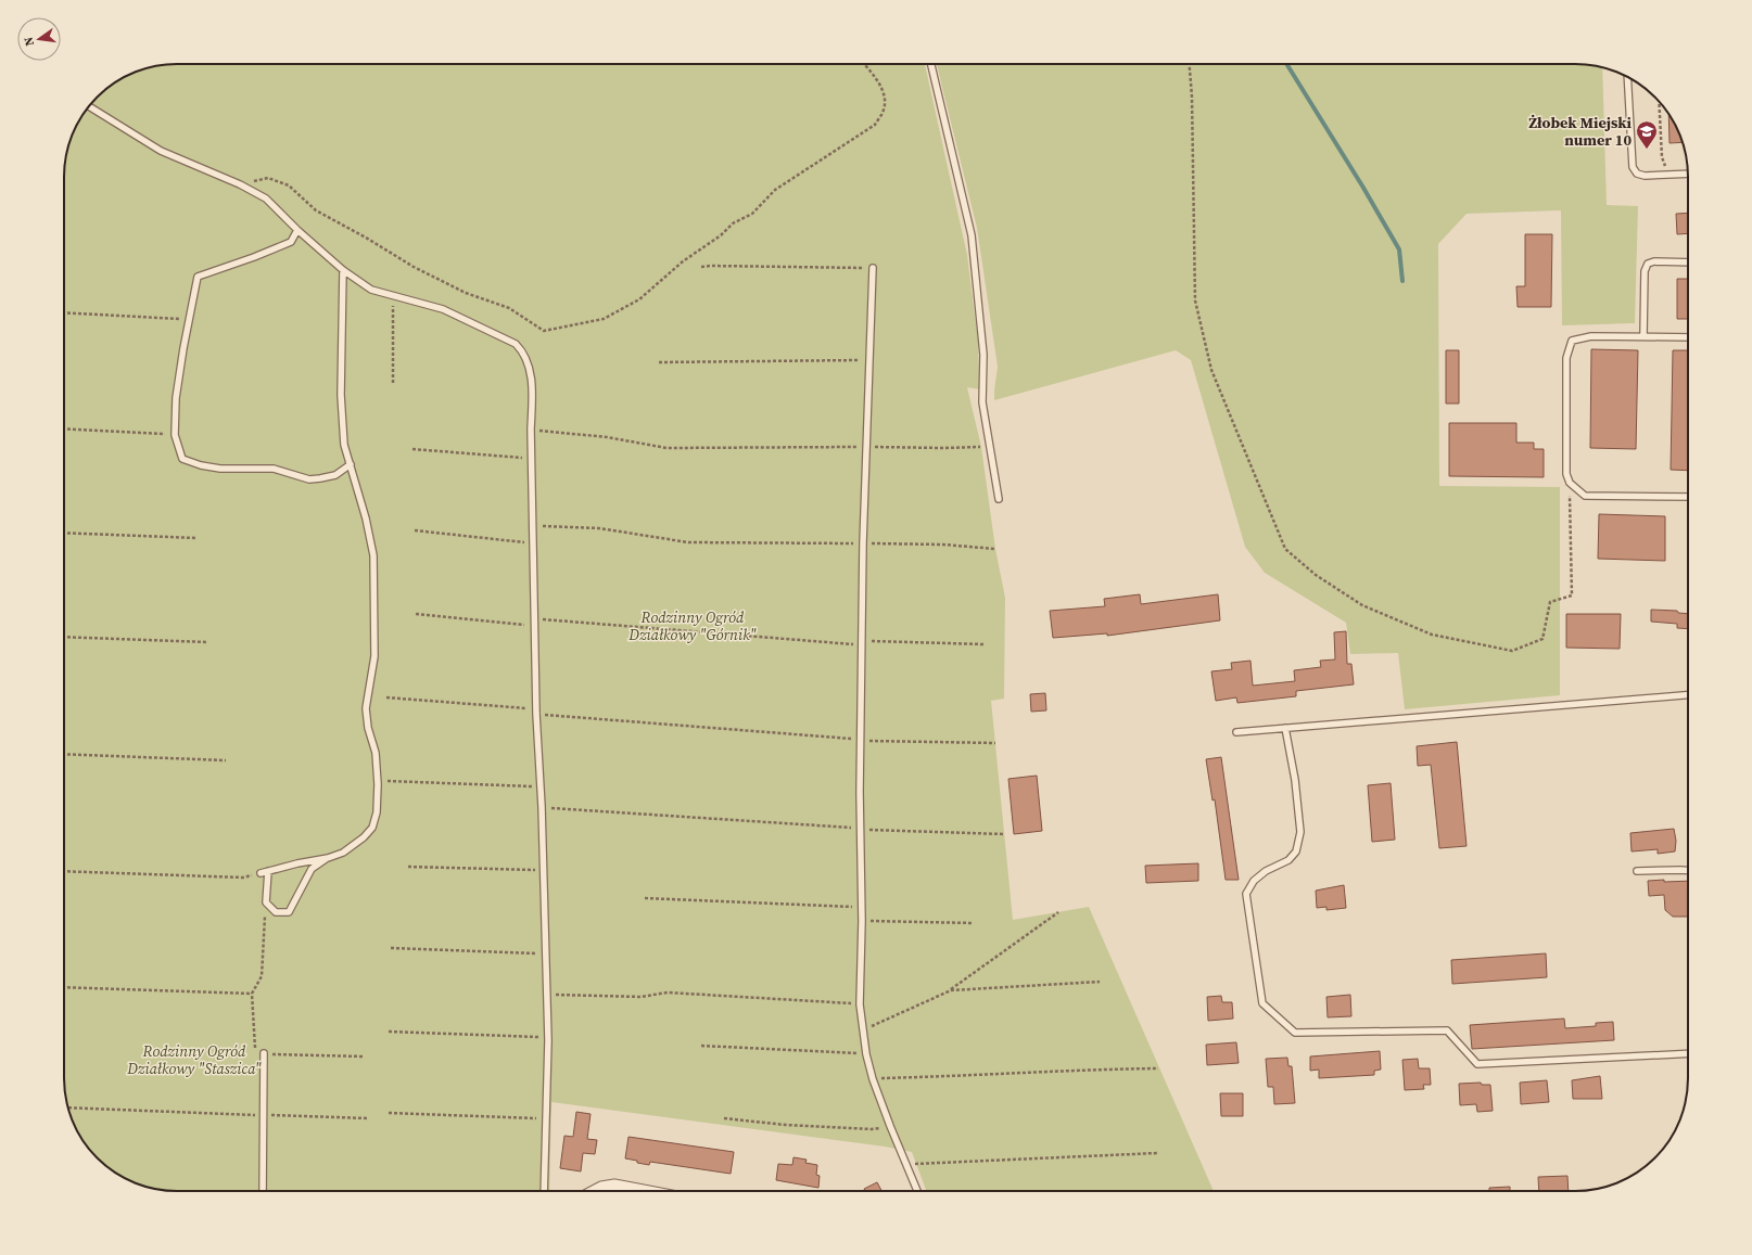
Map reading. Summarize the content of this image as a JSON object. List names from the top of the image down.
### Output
{
  "parks": ["Rodzinny Ogród Działkowy \"Górnik\"", "Rodzinny Ogród Działkowy \"Staszica\""],
  "places": {
    "school or university": ["Żłobek Miejski numer 10"]
  },
  "north": "left"
}
